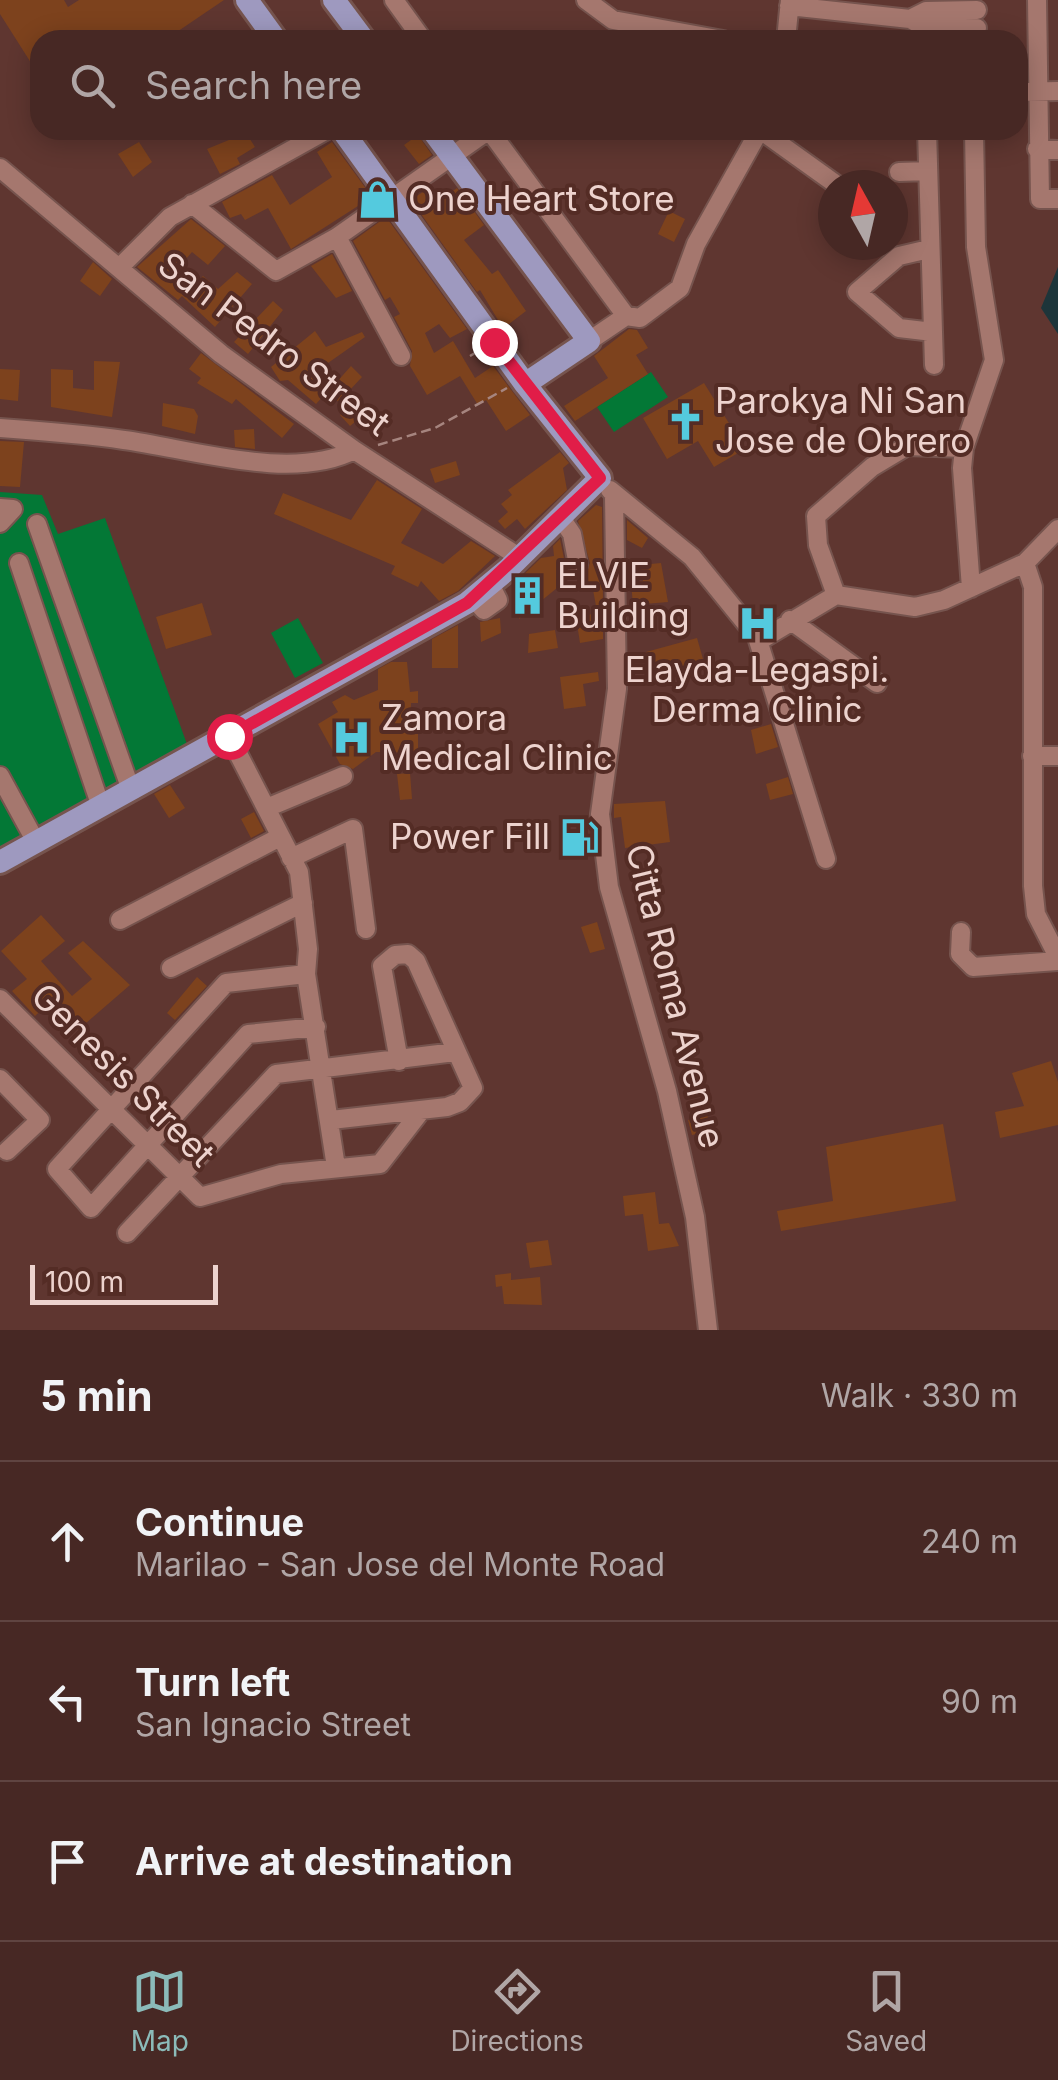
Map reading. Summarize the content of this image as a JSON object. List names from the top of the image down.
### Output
{
  "streets": {
    "street": ["San Pedro Street", "Citta Roma Avenue", "Genesis Street"]
  },
  "places": {
    "shop": ["One Heart Store"],
    "church": ["Parokya Ni San Jose de Obrero"],
    "building": ["ELVIE Building"],
    "hospital": ["Elayda-Legaspi. Derma Clinic", "Zamora Medical Clinic"],
    "fuel station": ["Power Fill"]
  },
  "scale_bar": "100 m",
  "north": "top",
  "page": {
    "search": "Search here",
    "scale": "100 m",
    "heading": ["5 min", "Walk · 330 m"],
    "list": [
      ["Continue", "Marilao - San Jose del Monte Road", "240 m"],
      ["Turn left", "San Ignacio Street", "90 m"],
      "Arrive at destination"
    ],
    "nav": ["Map", "Directions", "Saved"]
  }
}
